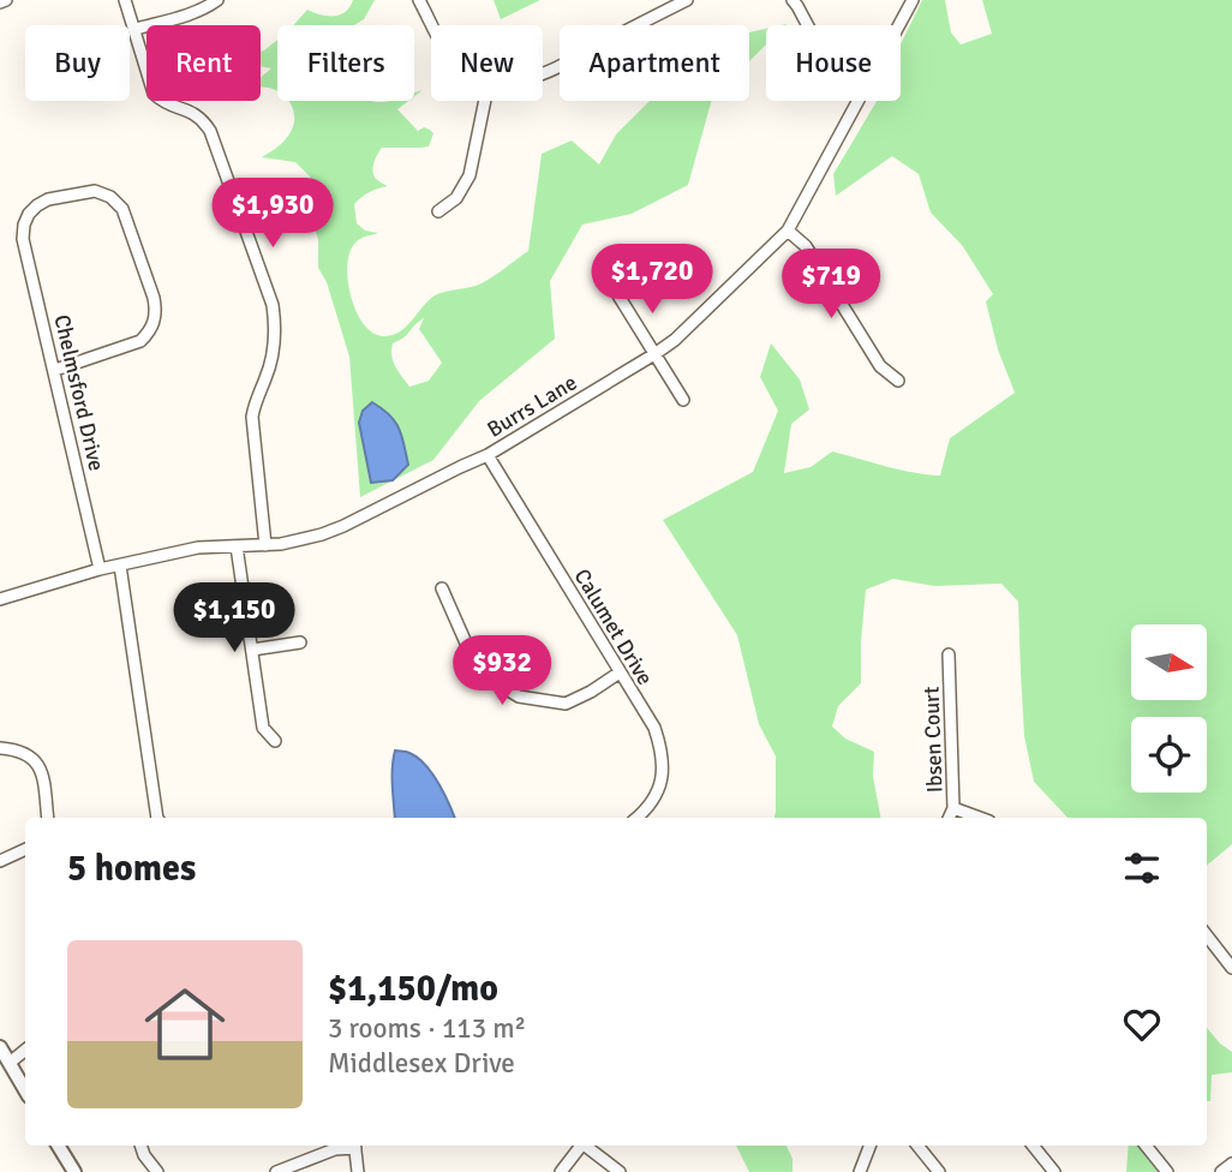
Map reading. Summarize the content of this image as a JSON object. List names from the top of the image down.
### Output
{
  "streets": {
    "street": [
      "Chelmsford Drive",
      "Burrs Lane",
      "Calumet Drive",
      "Ibsen Court"
    ]
  },
  "crossings": [
    ["Chelmsford Drive", "Burrs Lane"],
    ["Burrs Lane", "Calumet Drive"]
  ],
  "north": "right",
  "page": {
    "chip": [
      "Buy",
      "Rent",
      "Filters",
      "New",
      "Apartment",
      "House"
    ],
    "price": [
      "$1,930",
      "$1,720",
      "$719",
      "$1,150",
      "$932"
    ],
    "heading": "5 homes",
    "list": [
      {
        "name": "$1,150/mo",
        "note": "3 rooms · 113 m² · Middlesex Drive"
      }
    ]
  }
}
